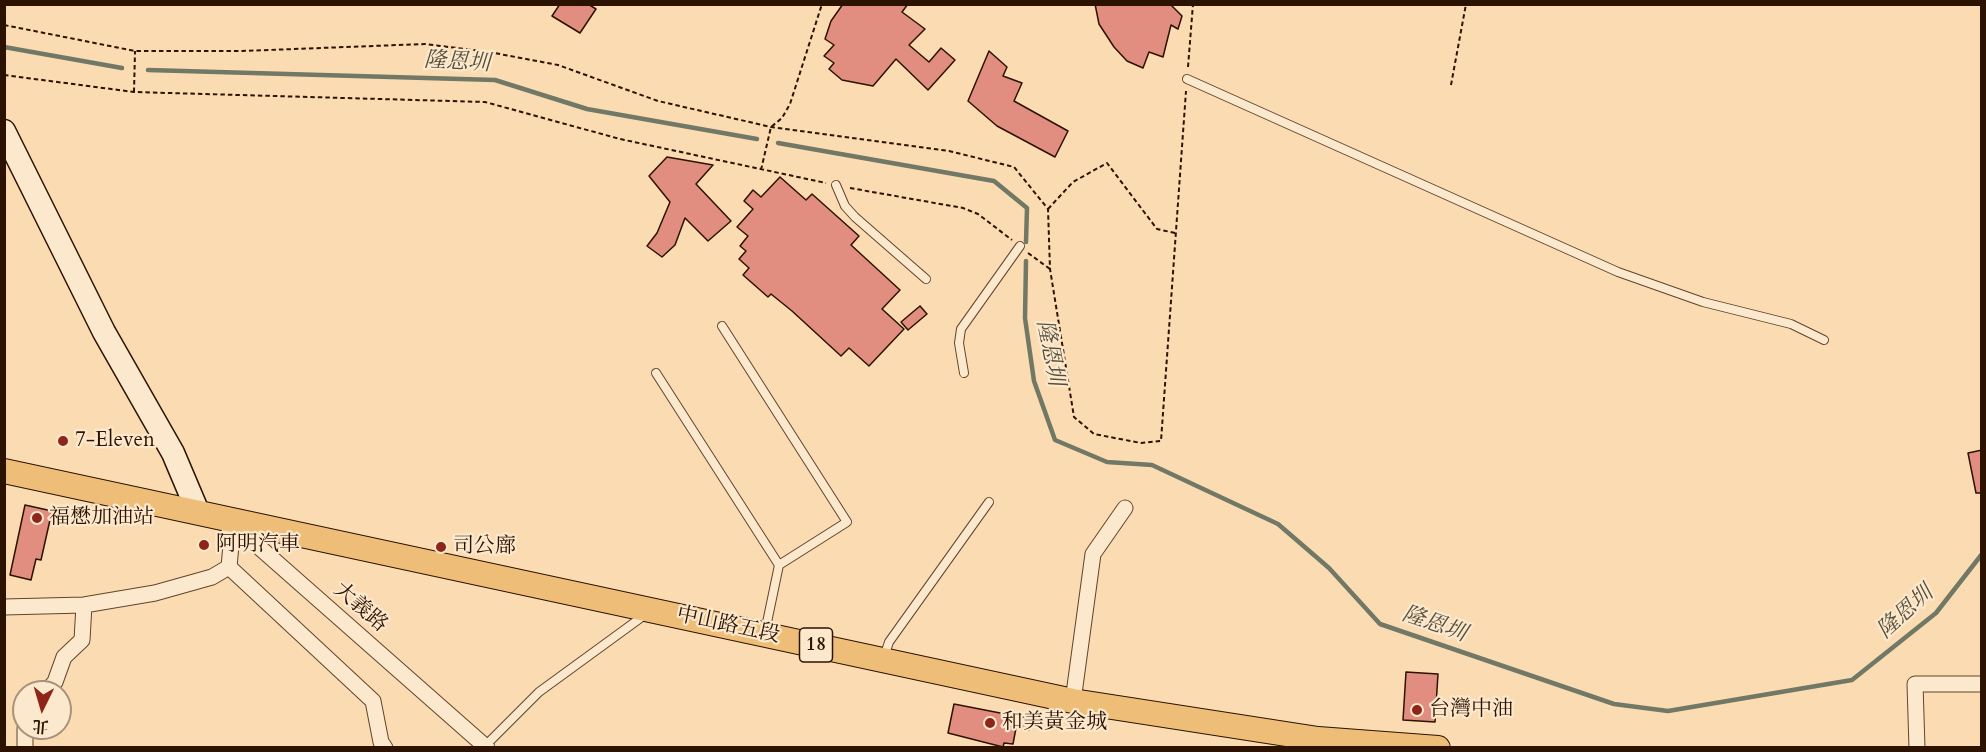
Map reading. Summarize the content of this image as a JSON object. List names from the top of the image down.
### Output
{
  "streets": {
    "main road": ["中山路五段", "18"],
    "street": ["大義路"]
  },
  "crossings": [
    ["大義路", "中山路五段"],
    ["大義路", "18"],
    ["中山路五段", "18"]
  ],
  "water": ["隆恩圳"],
  "places": [
    "7-Eleven",
    "福懋加油站",
    "阿明汽車",
    "司公廍",
    "台灣中油",
    "和美黃金城"
  ],
  "north": "bottom"
}
